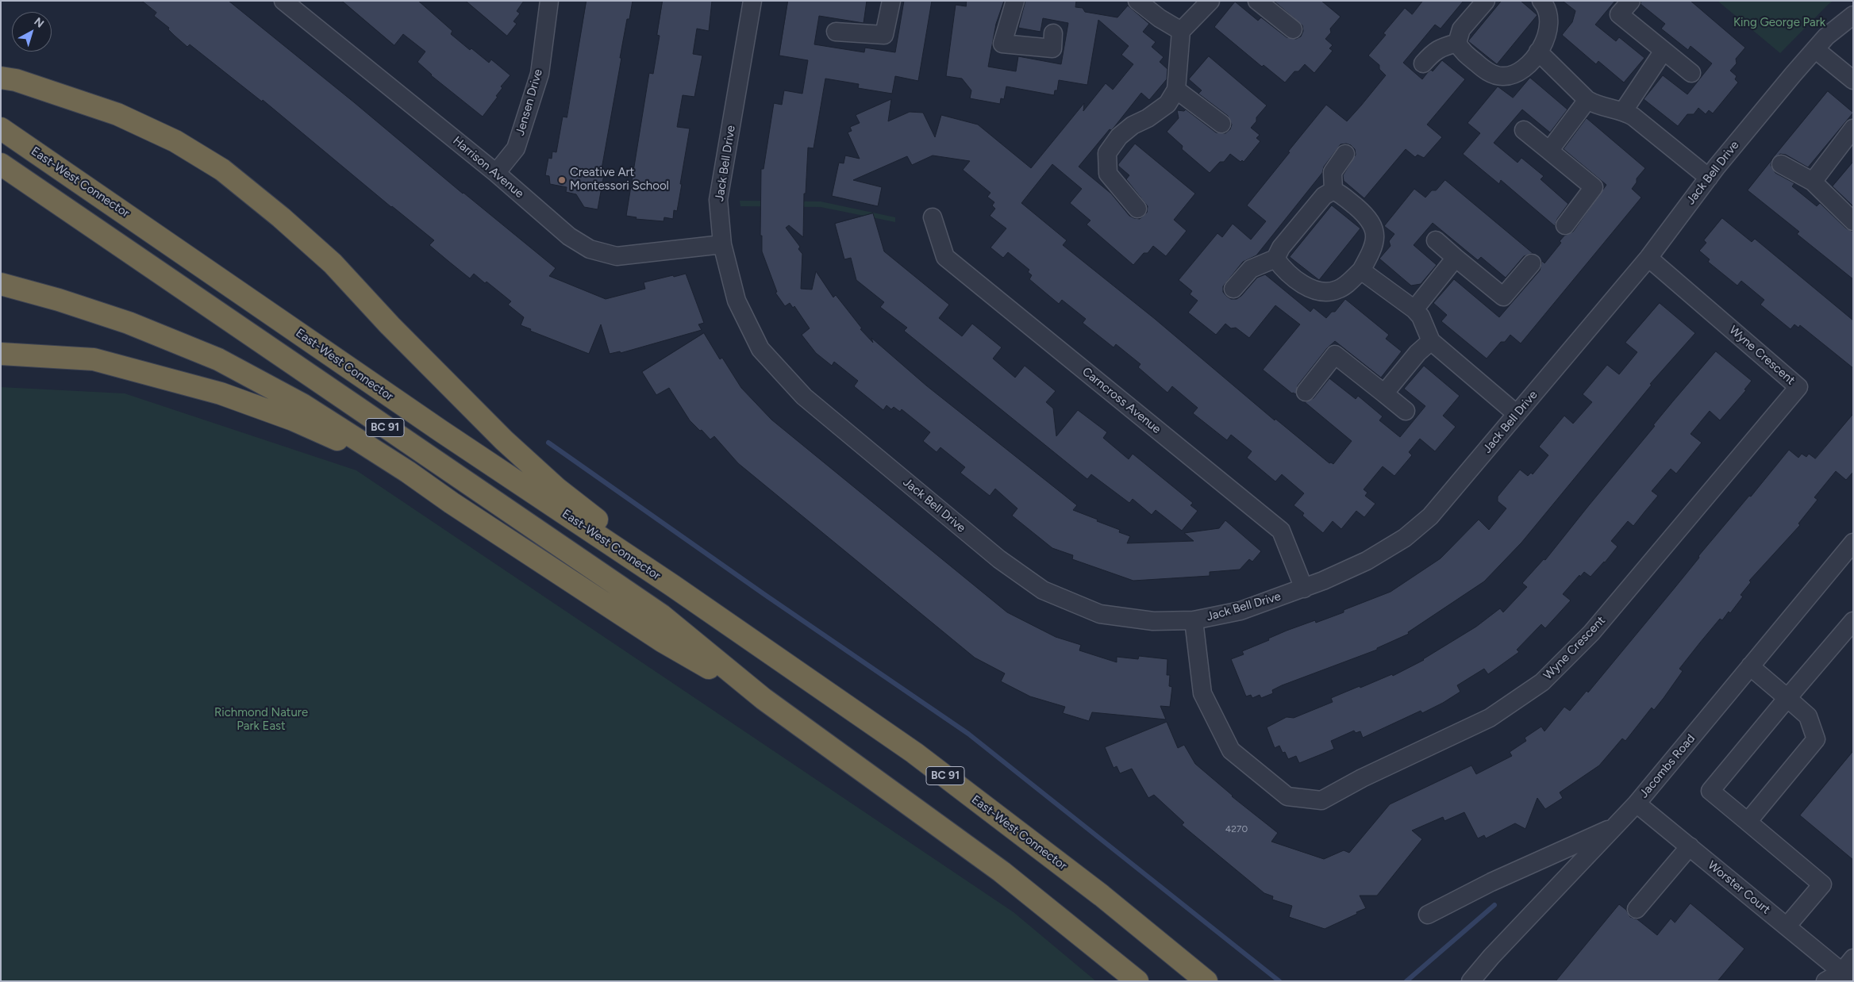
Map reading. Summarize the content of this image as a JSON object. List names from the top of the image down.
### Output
{
  "streets": {
    "highway": ["East-West Connector", "BC 91"],
    "street": [
      "Jensen Drive",
      "Jack Bell Drive",
      "Harrison Avenue",
      "Wyne Crescent",
      "Carncross Avenue",
      "Jacombs Road",
      "Worster Court"
    ]
  },
  "crossings": [
    ["Jensen Drive", "Harrison Avenue"],
    ["Jack Bell Drive", "Harrison Avenue"],
    ["Jack Bell Drive", "Wyne Crescent"],
    ["Jack Bell Drive", "Carncross Avenue"],
    ["Jacombs Road", "Worster Court"]
  ],
  "parks": ["King George Park", "Richmond Nature Park East"],
  "places": ["Creative Art Montessori School"],
  "house_numbers": ["4270"],
  "north": "top right"
}
